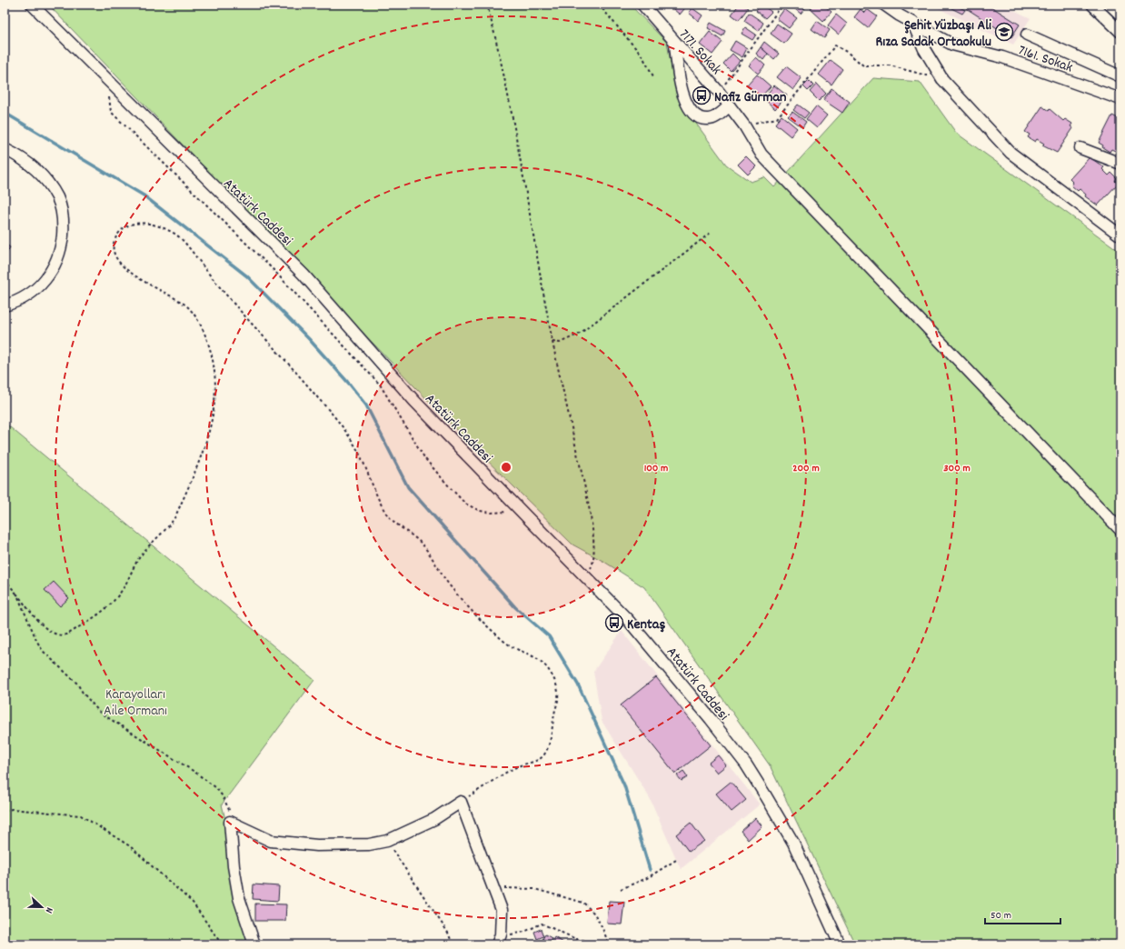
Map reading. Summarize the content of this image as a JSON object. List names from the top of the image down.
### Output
{
  "streets": {
    "street": ["7171. Sokak", "7161. Sokak", "Atatürk Caddesi"]
  },
  "parks": ["Karayolları Aile Ormanı"],
  "places": {
    "school or university": ["Şehit Yüzbaşı Ali Rıza Sadak Ortaokulu"],
    "bus stop": ["Nafiz Gürman", "Kentaş"]
  },
  "scale_bar": "50 m",
  "north": "right",
  "rings": ["100 m", "200 m", "300 m"]
}
